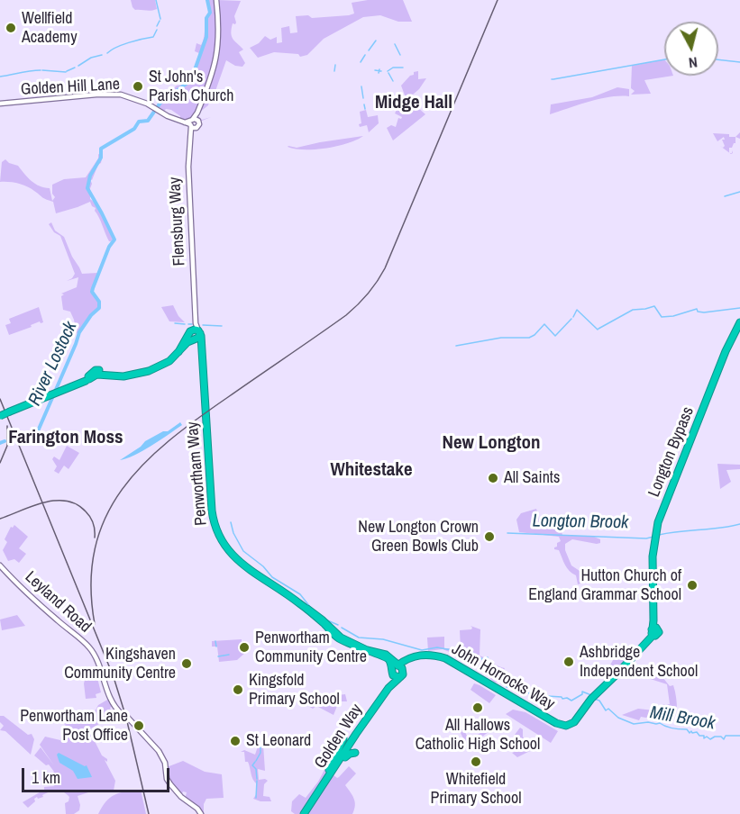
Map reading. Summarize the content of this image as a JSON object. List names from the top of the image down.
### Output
{
  "streets": {
    "highway": [
      "Longton Bypass",
      "Penwortham Way",
      "John Horrocks Way",
      "Golden Way"
    ],
    "main road": ["Golden Hill Lane", "Flensburg Way", "Leyland Road"]
  },
  "crossings": [
    ["Golden Hill Lane", "Flensburg Way"],
    ["Flensburg Way", "Penwortham Way"],
    ["Longton Bypass", "John Horrocks Way"],
    ["Penwortham Way", "John Horrocks Way"],
    ["Penwortham Way", "Golden Way"],
    ["John Horrocks Way", "Golden Way"]
  ],
  "districts": [
    "Midge Hall",
    "Farington Moss",
    "New Longton",
    "Whitestake"
  ],
  "water": ["River Lostock", "Longton Brook", "Mill Brook"],
  "places": [
    "Wellfield Academy",
    "St John's Parish Church",
    "All Saints",
    "New Longton Crown Green Bowls Club",
    "Hutton Church of England Grammar School",
    "Penwortham Community Centre",
    "Ashbridge Independent School",
    "Kingshaven Community Centre",
    "Kingsfold Primary School",
    "All Hallows Catholic High School",
    "Penwortham Lane Post Office",
    "St Leonard",
    "Whitefield Primary School"
  ],
  "scale_bar": "1 km",
  "north": "bottom"
}
